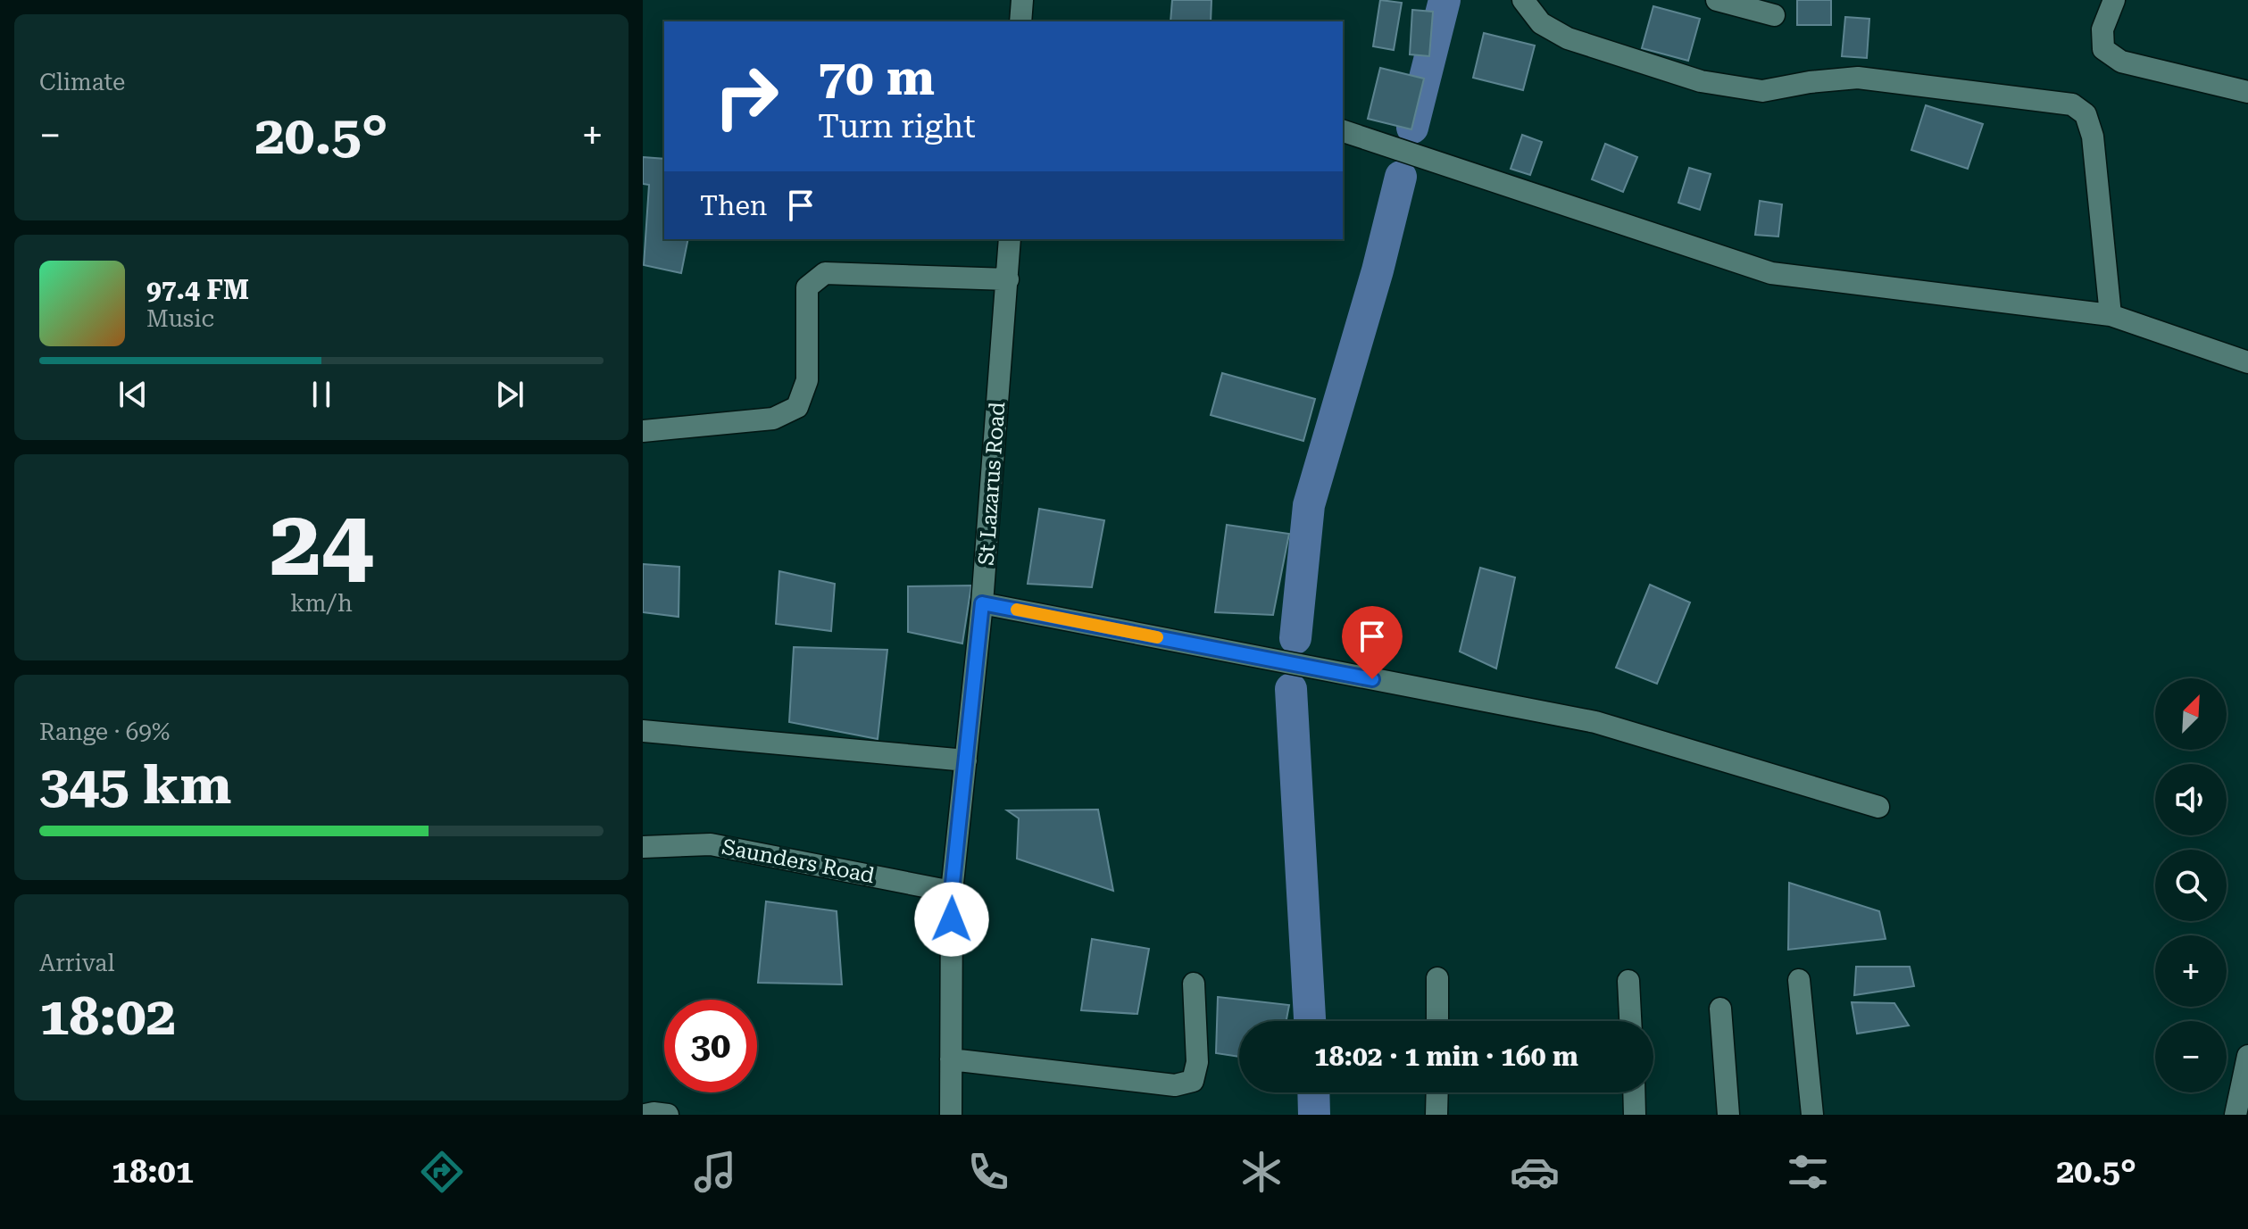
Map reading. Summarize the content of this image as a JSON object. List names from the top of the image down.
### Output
{
  "streets": {
    "street": ["St Lazarus Road", "Saunders Road"]
  },
  "crossings": [
    ["St Lazarus Road", "Saunders Road"]
  ],
  "north": "top right",
  "page": {
    "tile": [
      "Climate",
      ["24", "km/h"],
      ["Range · 69%", "345 km"],
      ["Arrival", "18:02"]
    ],
    "turn": ["70 m", "Turn right"],
    "heat": ["−", "20.5°", "+"],
    "then": "Then",
    "song": ["97.4 FM", "Music"],
    "map_buttons": ["+", "−"],
    "limit": "30",
    "trip": "18:02 · 1 min · 160 m",
    "tabs": ["18:01", "20.5°"]
  }
}
